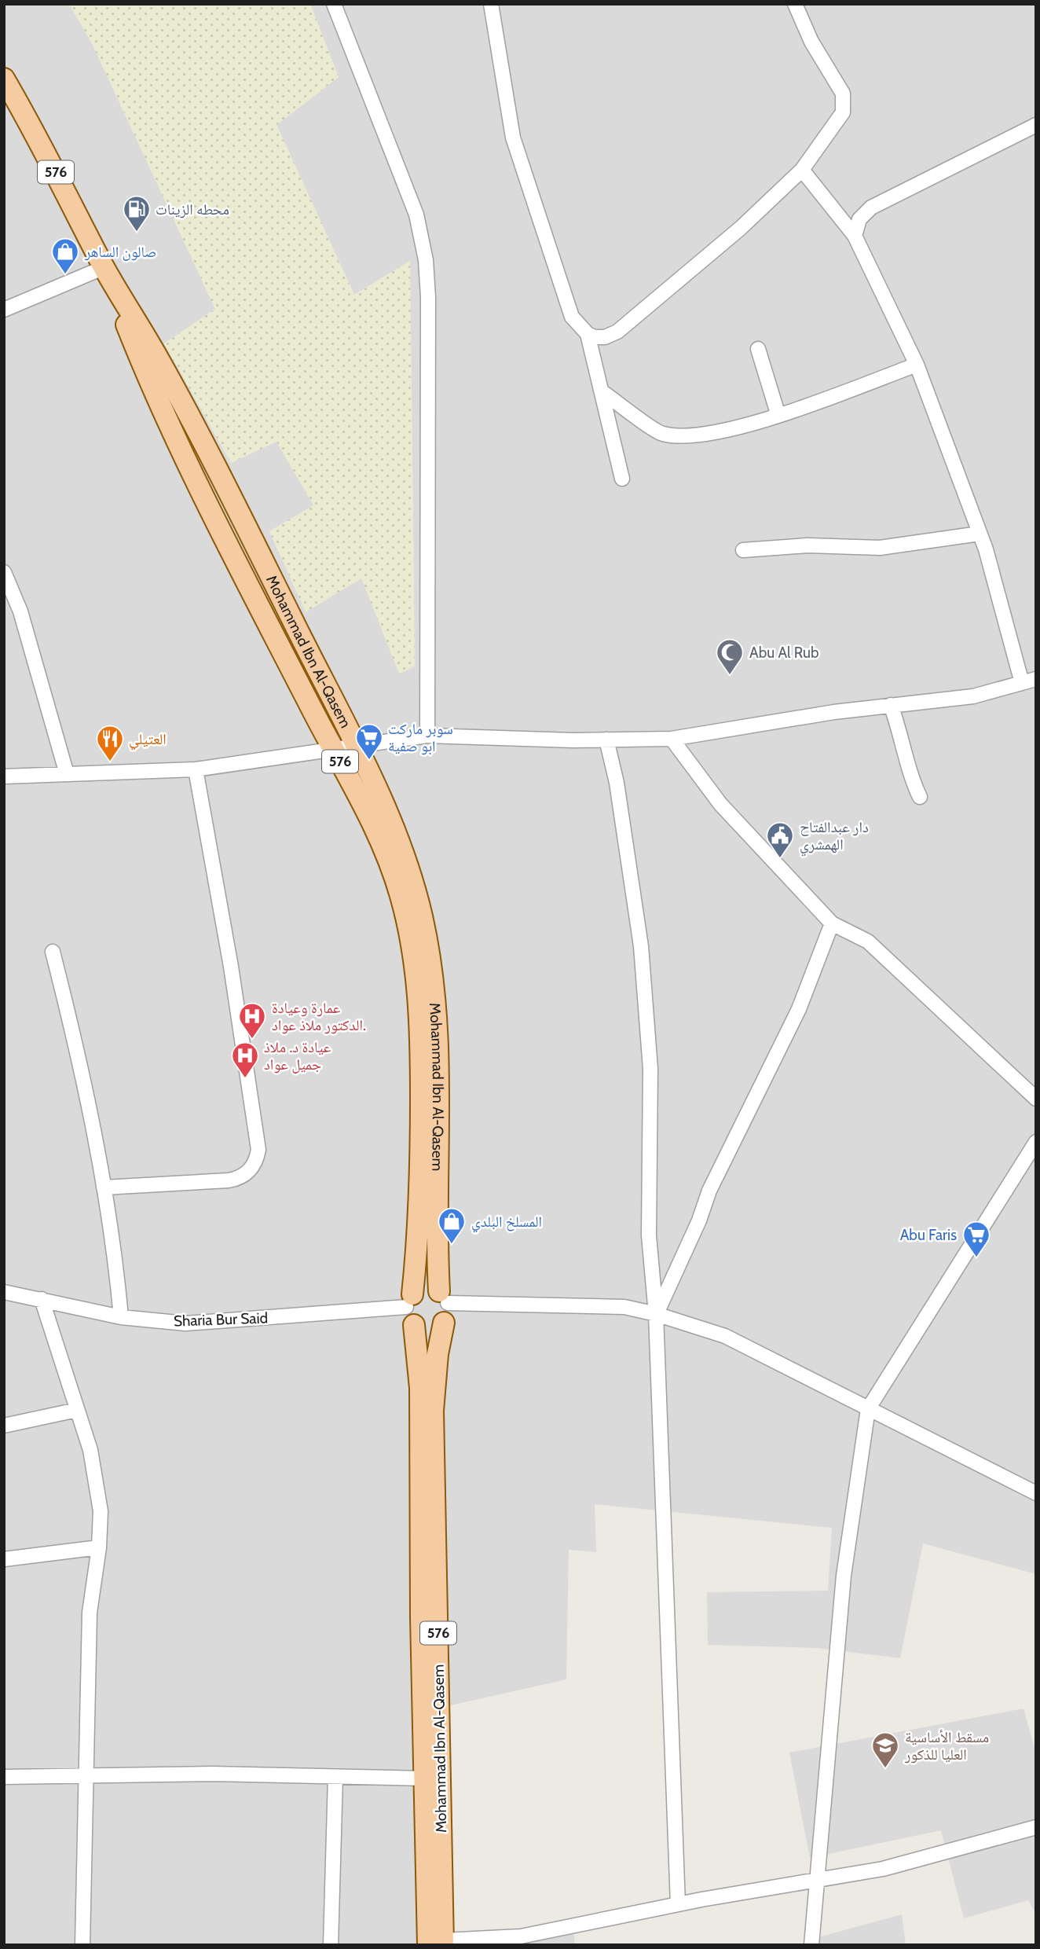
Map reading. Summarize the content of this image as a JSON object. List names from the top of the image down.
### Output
{
  "streets": {
    "main road": ["576", "Mohammad Ibn Al-Qasem"],
    "street": ["Sharia Bur Said"]
  },
  "crossings": [
    ["Mohammad Ibn Al-Qasem", "Sharia Bur Said"]
  ],
  "places": {
    "fuel station": ["محطه الزينات"],
    "shop": ["صالون الساهر", "المسلخ البلدي"],
    "mosque": ["Abu Al Rub"],
    "supermarket": ["سوبر ماركت ابو صفية", "Abu Faris"],
    "restaurant": ["العتيلي"],
    "public building": ["دار عبدالفتاح الهمشري"],
    "hospital": ["عمارة وعيادة الدكتور ملاذ عواد.", "عيادة د. ملاذ جميل عواد"],
    "school or university": ["مسقط الأساسية العليا للذكور"]
  }
}
